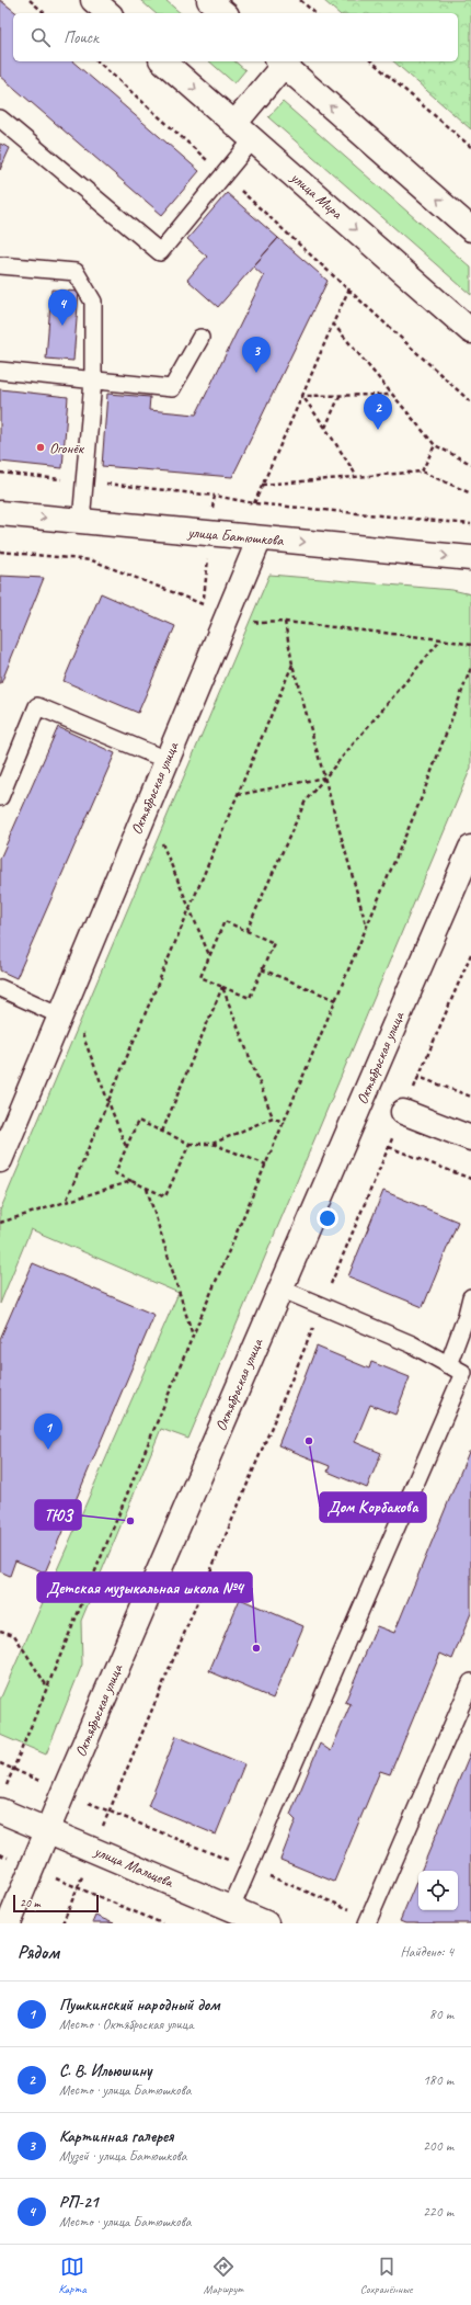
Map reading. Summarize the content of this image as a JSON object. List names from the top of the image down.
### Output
{
  "streets": {
    "main road": [
      "улица Мира",
      "улица Батюшкова",
      "Октябрьская улица",
      "улица Мальцева"
    ]
  },
  "crossings": [
    ["улица Батюшкова", "Октябрьская улица"],
    ["Октябрьская улица", "улица Мальцева"]
  ],
  "one_way": ["улица Батюшкова"],
  "places": [
    "Огонёк",
    "Дом Корбакова",
    "ТЮЗ",
    "Детская музыкальная школа №4"
  ],
  "scale_bar": "20 m",
  "page": {
    "search": "Поиск",
    "pins": [
      "4",
      "3",
      "2",
      "1"
    ],
    "scale": "20 m",
    "heading": ["Рядом", "Найдено: 4"],
    "list": [
      {
        "mark": "1",
        "name": "Пушкинский народный дом",
        "note": "Место · Октябрьская улица",
        "value": "80 m"
      },
      {
        "mark": "2",
        "name": "С. В. Ильюшину",
        "note": "Место · улица Батюшкова",
        "value": "180 m"
      },
      {
        "mark": "3",
        "name": "Картинная галерея",
        "note": "Музей · улица Батюшкова",
        "value": "200 m"
      },
      {
        "mark": "4",
        "name": "РП-21",
        "note": "Место · улица Батюшкова",
        "value": "220 m"
      }
    ],
    "nav": ["Карта", "Маршрут", "Сохранённые"]
  }
}
